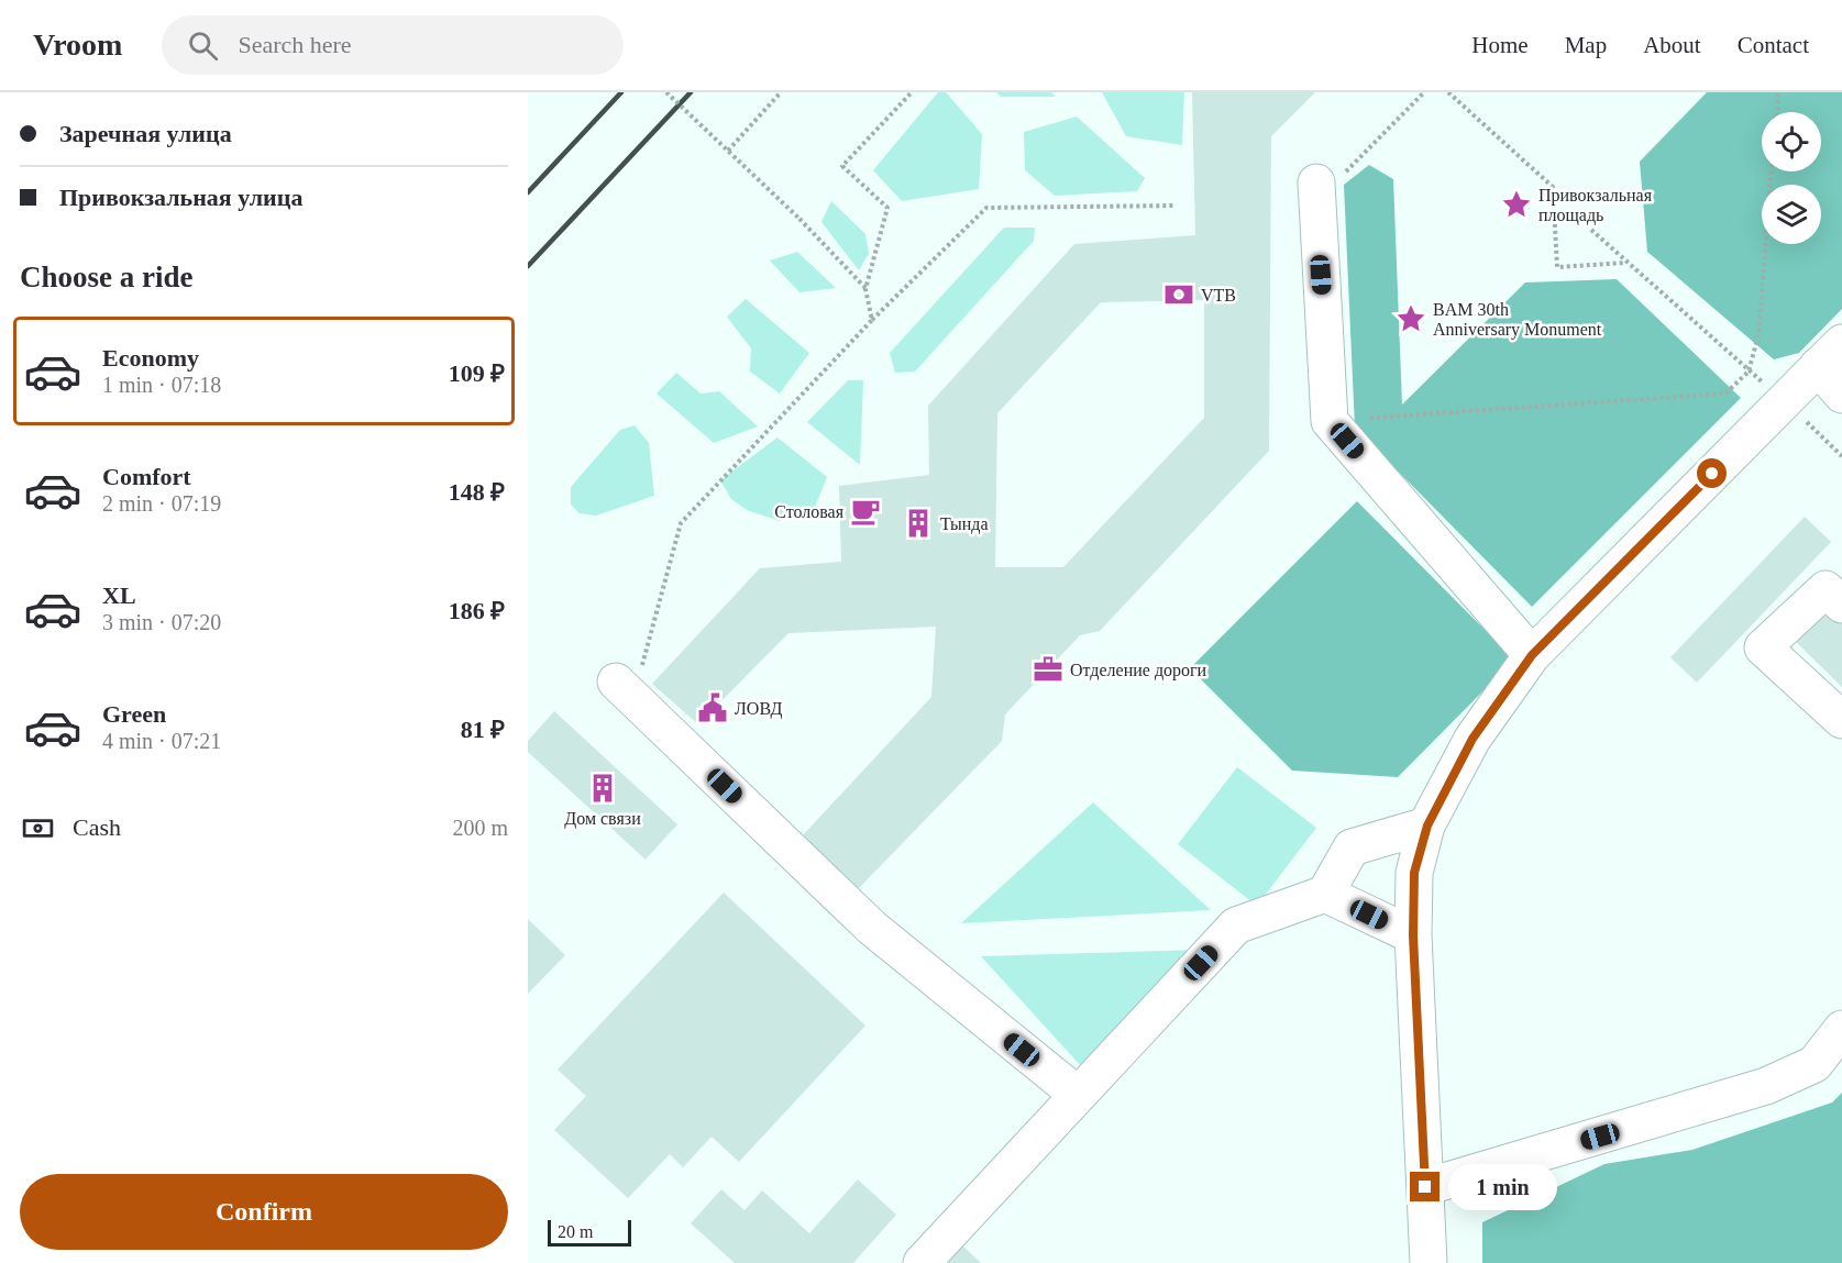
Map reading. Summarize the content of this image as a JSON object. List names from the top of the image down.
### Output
{
  "places": {
    "place": ["Привокзальная площадь", "BAM 30th Anniversary Monument"],
    "bank": ["VTB"],
    "cafe": ["Столовая"],
    "building": ["Тында", "Дом связи"],
    "office": ["Отделение дороги"],
    "public building": ["ЛОВД"]
  },
  "scale_bar": "20 m",
  "page": {
    "header": "Vroom",
    "search": "Search here",
    "nav": [
      "Home",
      "Map",
      "About",
      "Contact"
    ],
    "banner": ["Заречная улица", "Привокзальная улица"],
    "heading": "Choose a ride",
    "list": [
      {
        "name": "Economy",
        "note": "1 min · 07:18",
        "value": "109 ₽"
      },
      {
        "name": "Comfort",
        "note": "2 min · 07:19",
        "value": "148 ₽"
      },
      {
        "name": "XL",
        "note": "3 min · 07:20",
        "value": "186 ₽"
      },
      {
        "name": "Green",
        "note": "4 min · 07:21",
        "value": "81 ₽"
      }
    ],
    "pay": ["Cash", "200 m"],
    "buttons": "Confirm",
    "bubble": "1 min",
    "scale": "20 m"
  }
}
